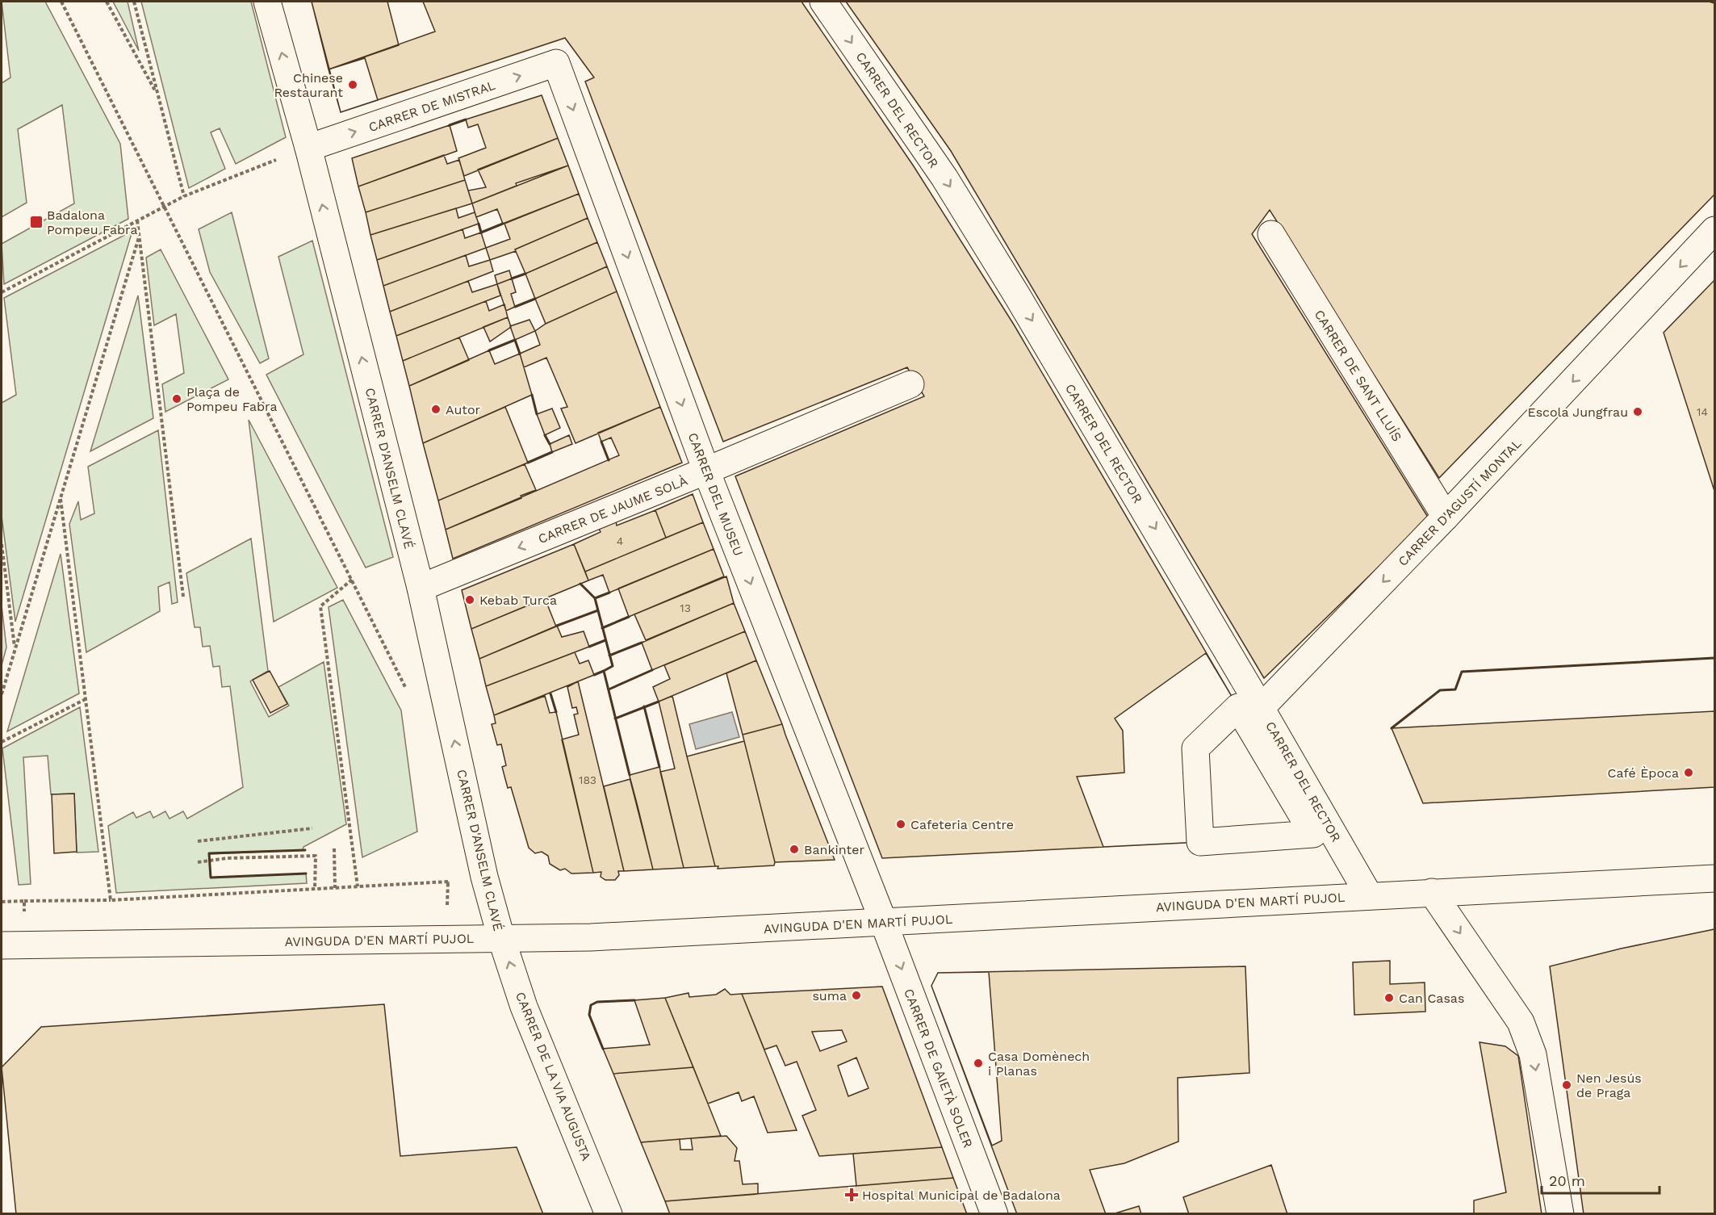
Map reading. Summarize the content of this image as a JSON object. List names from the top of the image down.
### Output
{
  "streets": {
    "street": [
      "CARRER DE MISTRAL",
      "CARRER DEL RECTOR",
      "CARRER DE SANT LLUÍS",
      "CARRER D'ANSELM CLAVÉ",
      "CARRER DEL MUSEU",
      "CARRER D'AGUSTÍ MONTAL",
      "CARRER DE JAUME SOLÀ",
      "AVINGUDA D'EN MARTÍ PUJOL",
      "CARRER DE GAIETÀ SOLER",
      "CARRER DE LA VIA AUGUSTA"
    ]
  },
  "crossings": [
    ["CARRER DE MISTRAL", "CARRER D'ANSELM CLAVÉ"],
    ["CARRER DE MISTRAL", "CARRER DEL MUSEU"],
    ["CARRER DEL RECTOR", "CARRER D'AGUSTÍ MONTAL"],
    ["CARRER DEL RECTOR", "AVINGUDA D'EN MARTÍ PUJOL"],
    ["CARRER DE SANT LLUÍS", "CARRER D'AGUSTÍ MONTAL"],
    ["CARRER D'ANSELM CLAVÉ", "CARRER DE JAUME SOLÀ"],
    ["CARRER D'ANSELM CLAVÉ", "AVINGUDA D'EN MARTÍ PUJOL"],
    ["CARRER D'ANSELM CLAVÉ", "CARRER DE LA VIA AUGUSTA"],
    ["CARRER DEL MUSEU", "CARRER DE JAUME SOLÀ"],
    ["CARRER DEL MUSEU", "AVINGUDA D'EN MARTÍ PUJOL"],
    ["CARRER DEL MUSEU", "CARRER DE GAIETÀ SOLER"],
    ["AVINGUDA D'EN MARTÍ PUJOL", "CARRER DE GAIETÀ SOLER"],
    ["AVINGUDA D'EN MARTÍ PUJOL", "CARRER DE LA VIA AUGUSTA"]
  ],
  "one_way": [
    "CARRER DE MISTRAL",
    "CARRER DEL RECTOR",
    "CARRER D'ANSELM CLAVÉ",
    "CARRER DEL MUSEU",
    "CARRER D'AGUSTÍ MONTAL",
    "CARRER DE JAUME SOLÀ",
    "CARRER DE GAIETÀ SOLER",
    "CARRER DE LA VIA AUGUSTA"
  ],
  "places": {
    "other": [
      "Chinese Restaurant",
      "Plaça de Pompeu Fabra",
      "Autor",
      "Escola Jungfrau",
      "Kebab Turca",
      "Café Època",
      "Cafeteria Centre",
      "Bankinter",
      "suma",
      "Can Casas",
      "Casa Domènech i Planas",
      "Nen Jesús de Praga"
    ],
    "transit": ["Badalona Pompeu Fabra"],
    "health": ["Hospital Municipal de Badalona"]
  },
  "house_numbers": [
    "14",
    "4",
    "13",
    "183"
  ],
  "scale_bar": "20 m"
}
